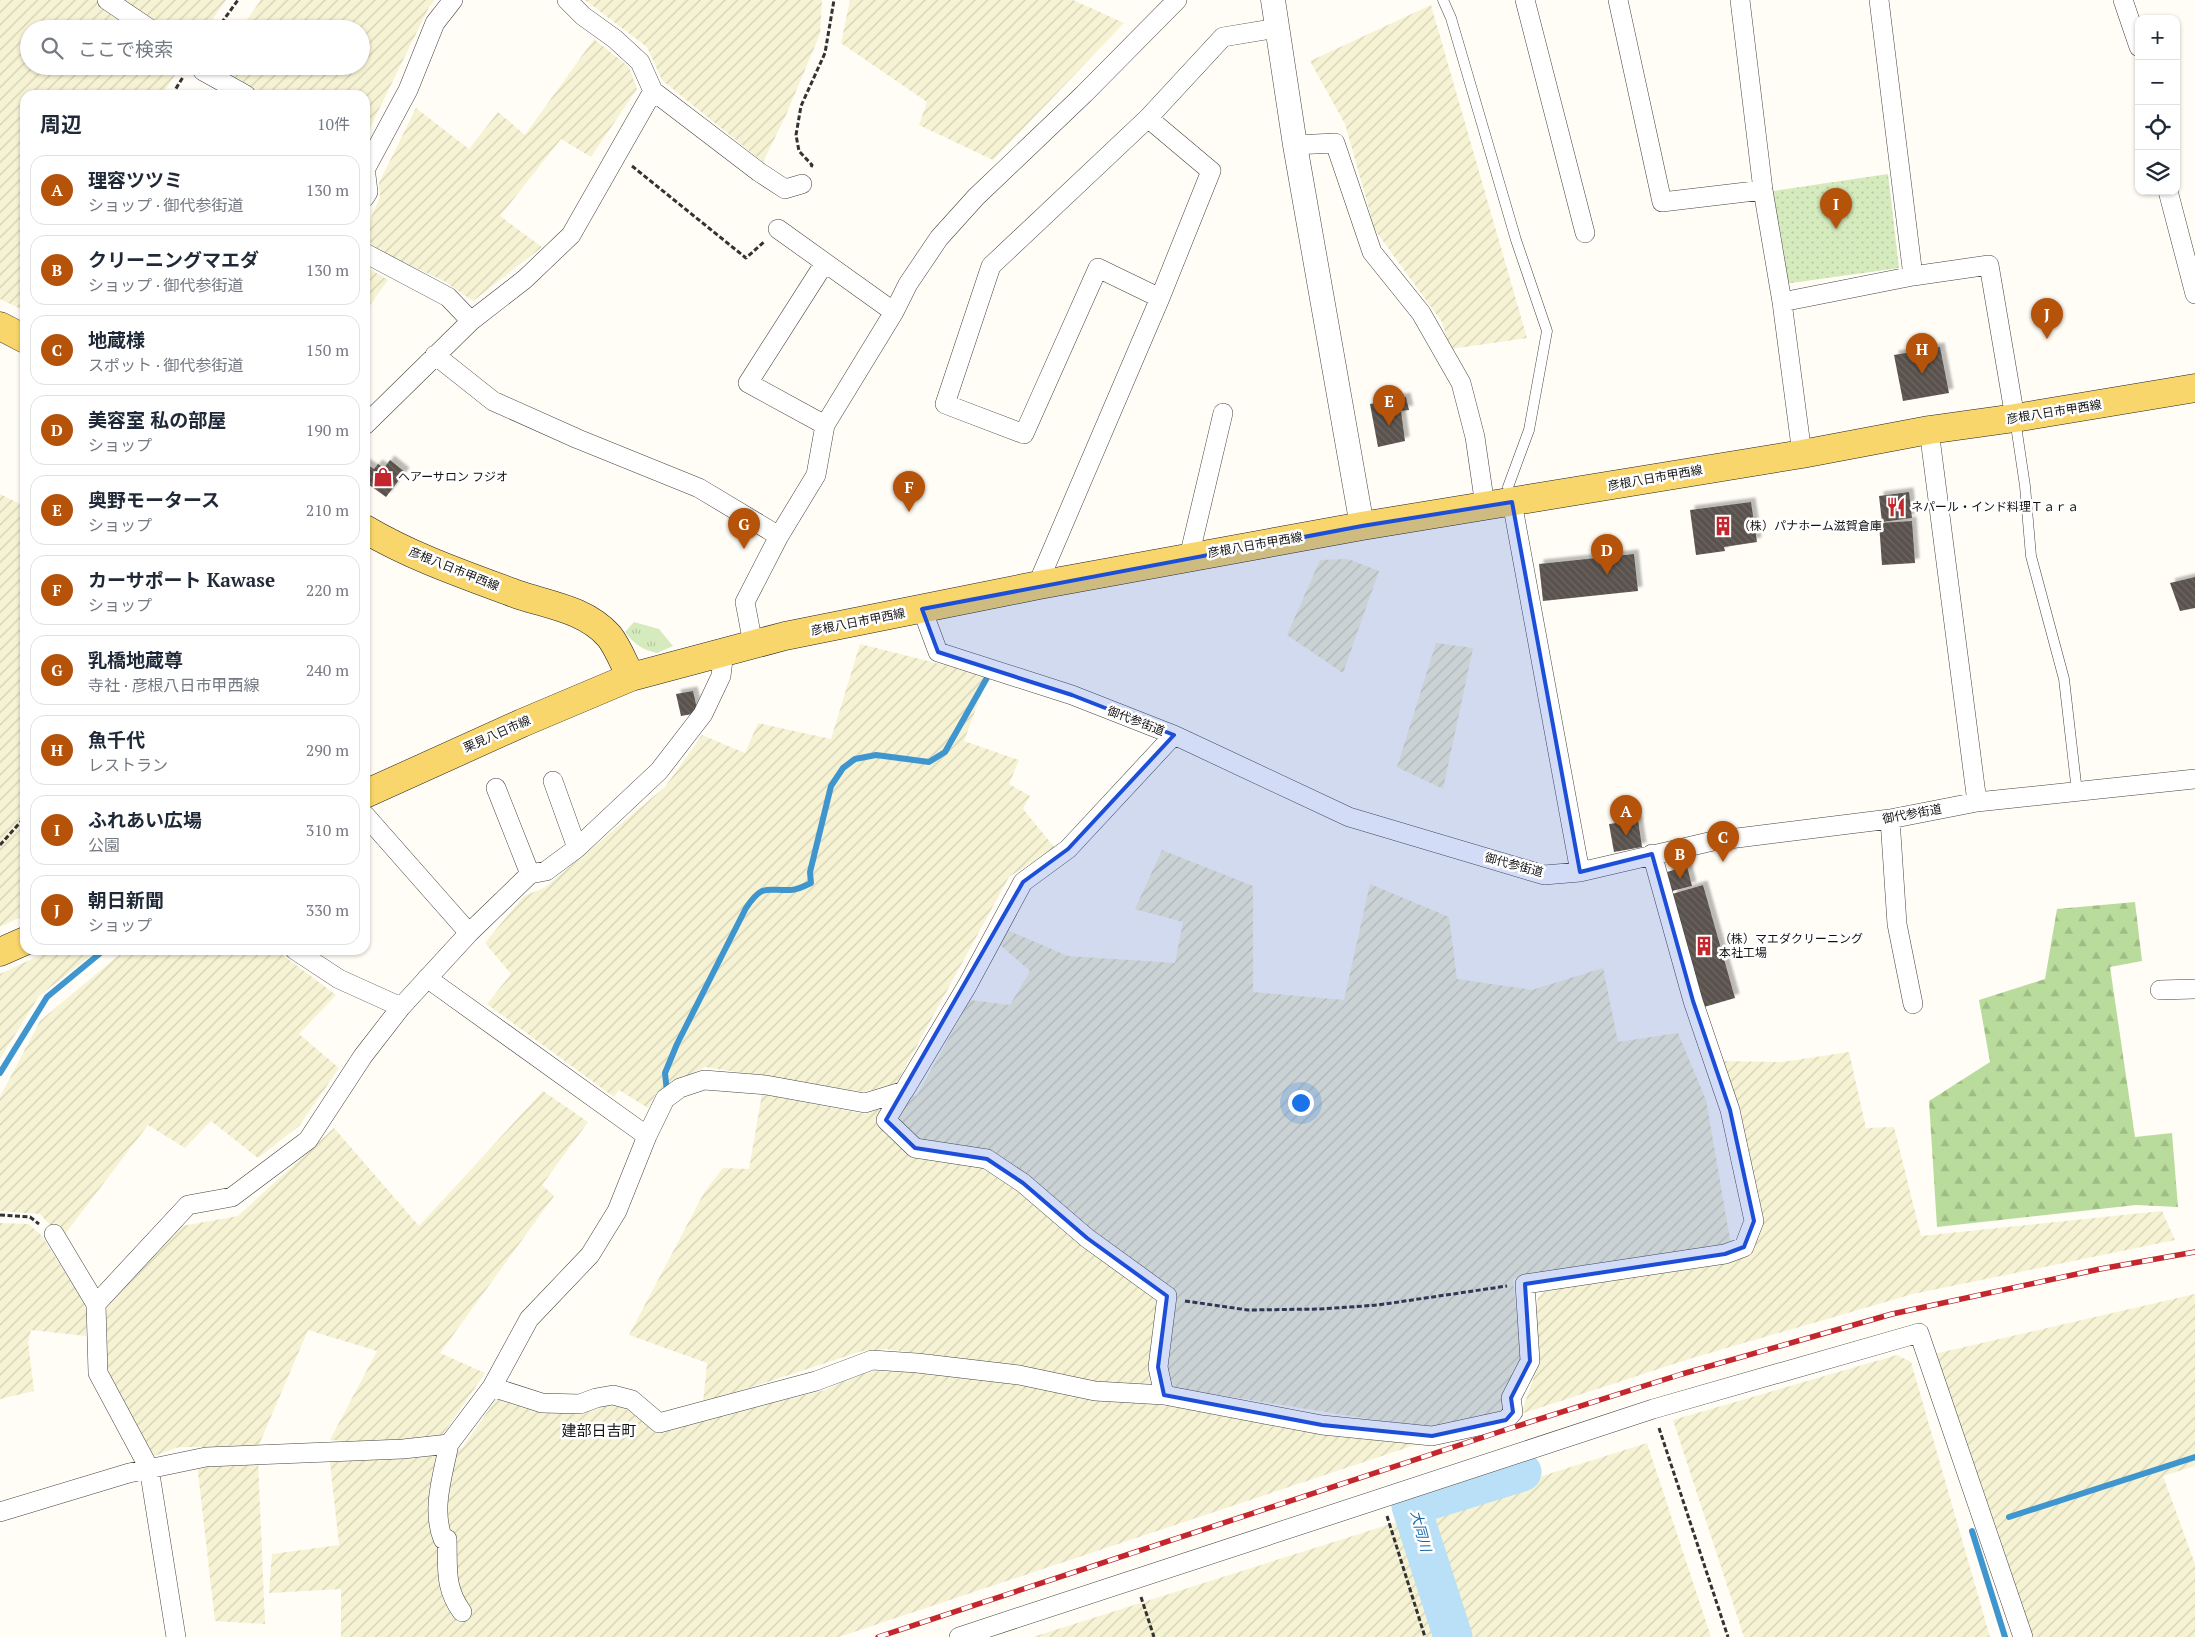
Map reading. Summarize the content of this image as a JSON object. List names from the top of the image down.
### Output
{
  "streets": {
    "main road": ["彦根八日市甲西線", "栗見八日市線"],
    "street": ["御代参街道"]
  },
  "crossings": [
    ["彦根八日市甲西線", "御代参街道"],
    ["彦根八日市甲西線", "栗見八日市線"]
  ],
  "districts": ["建部日吉町"],
  "water": ["大同川"],
  "places": {
    "shop": ["ヘアーサロン フジオ"],
    "restaurant": ["ネパール・インド料理Ｔａｒａ"],
    "building": ["（株）パナホーム滋賀倉庫", "（株）マエダクリーニング 本社工場"]
  },
  "page": {
    "map_buttons": ["+", "−"],
    "search": "ここで検索",
    "heading": ["周辺", "10件"],
    "list": [
      {
        "mark": "A",
        "name": "理容ツツミ",
        "note": "ショップ · 御代参街道",
        "value": "130 m"
      },
      {
        "mark": "B",
        "name": "クリーニングマエダ",
        "note": "ショップ · 御代参街道",
        "value": "130 m"
      },
      {
        "mark": "C",
        "name": "地蔵様",
        "note": "スポット · 御代参街道",
        "value": "150 m"
      },
      {
        "mark": "D",
        "name": "美容室 私の部屋",
        "note": "ショップ",
        "value": "190 m"
      },
      {
        "mark": "E",
        "name": "奥野モータース",
        "note": "ショップ",
        "value": "210 m"
      },
      {
        "mark": "F",
        "name": "カーサポート Kawase",
        "note": "ショップ",
        "value": "220 m"
      },
      {
        "mark": "G",
        "name": "乳橋地蔵尊",
        "note": "寺社 · 彦根八日市甲西線",
        "value": "240 m"
      },
      {
        "mark": "H",
        "name": "魚千代",
        "note": "レストラン",
        "value": "290 m"
      },
      {
        "mark": "I",
        "name": "ふれあい広場",
        "note": "公園",
        "value": "310 m"
      },
      {
        "mark": "J",
        "name": "朝日新聞",
        "note": "ショップ",
        "value": "330 m"
      }
    ],
    "pins": [
      "I",
      "J",
      "H",
      "E",
      "F",
      "G",
      "D",
      "A",
      "C",
      "B"
    ]
  }
}
